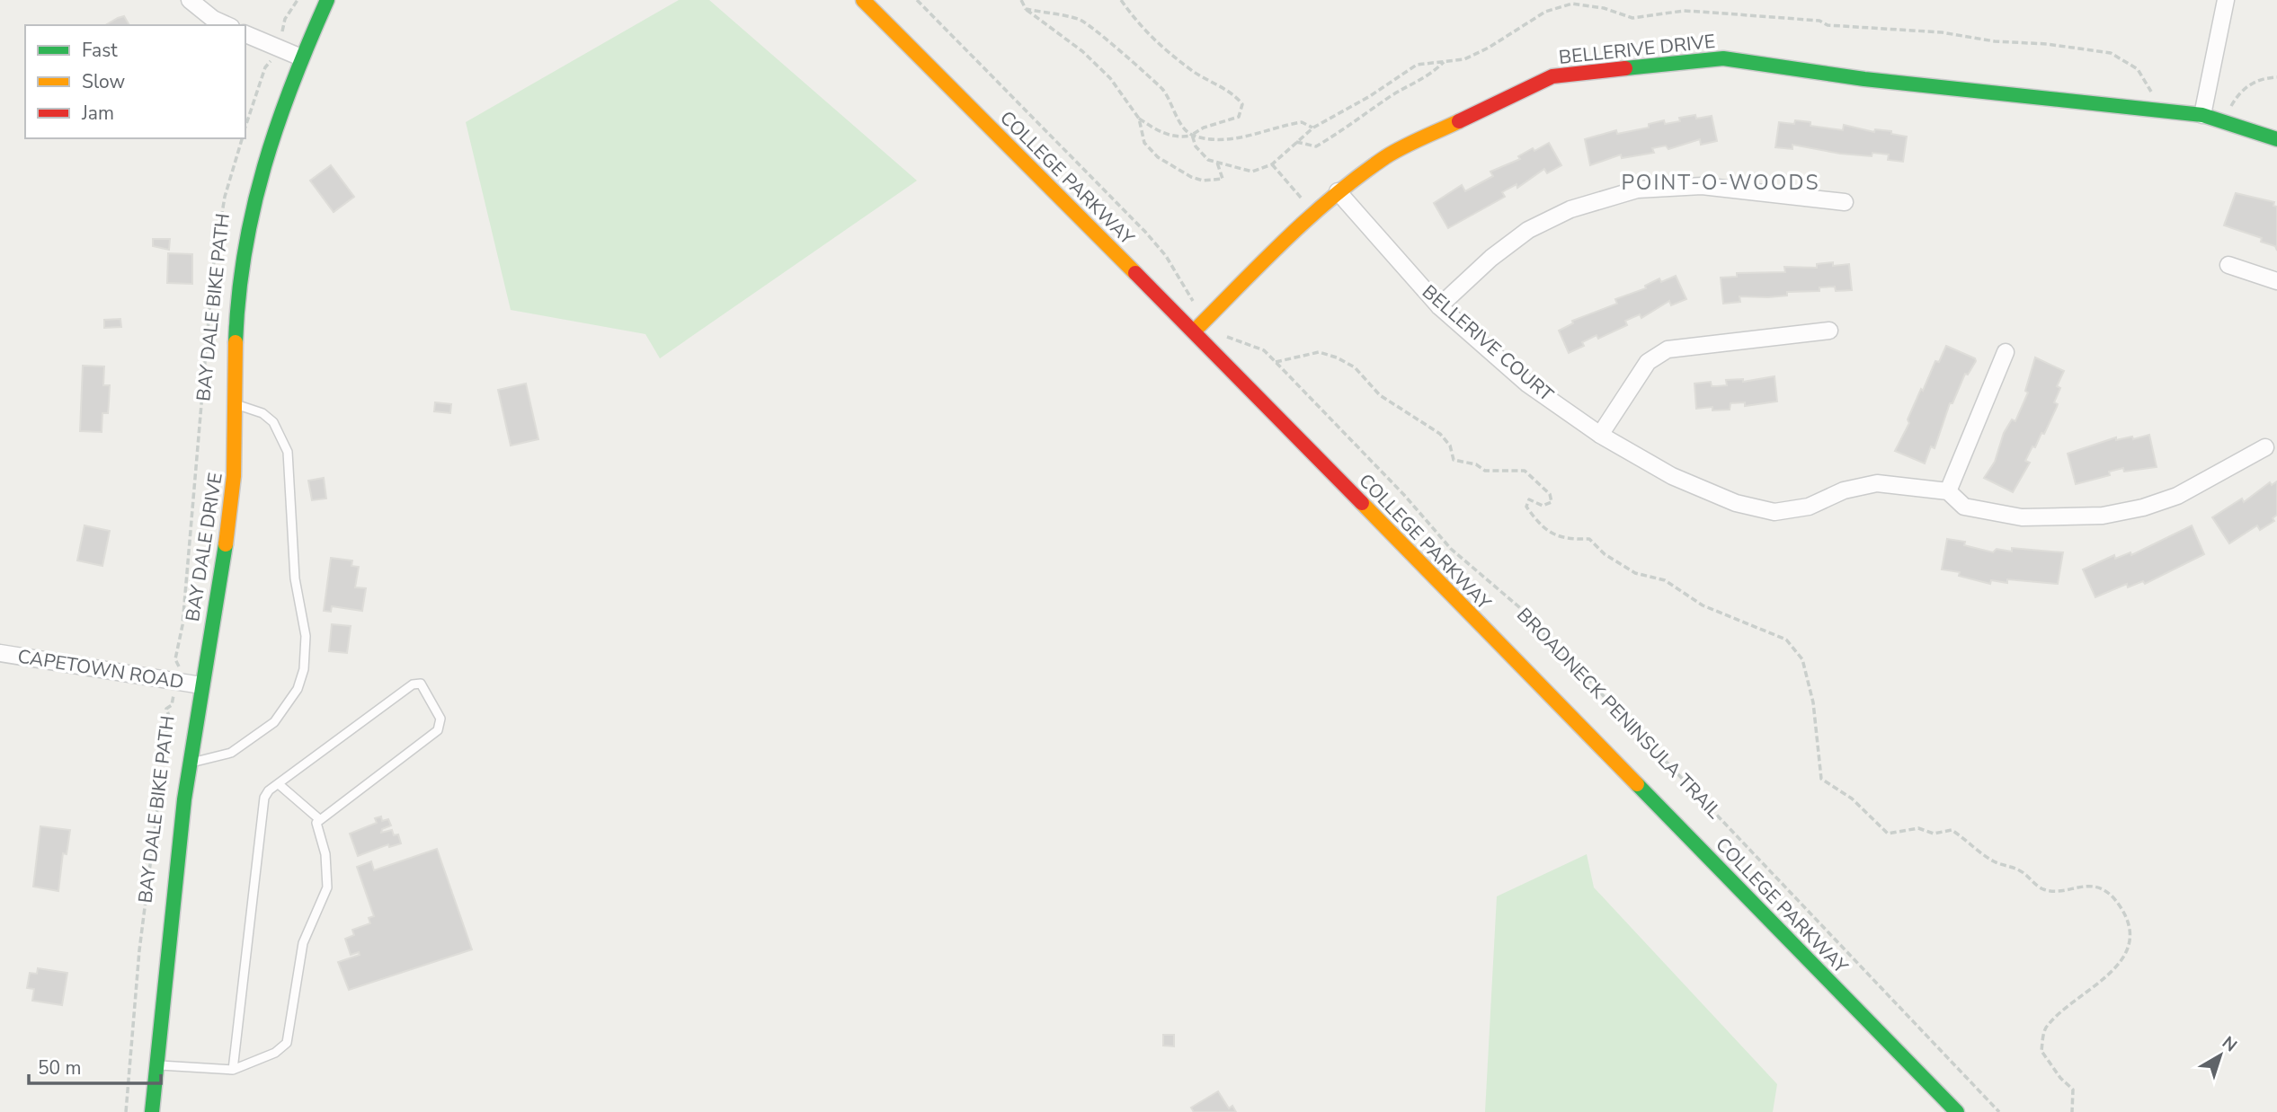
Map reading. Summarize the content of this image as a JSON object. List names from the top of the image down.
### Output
{
  "streets": {
    "street": [
      "BELLERIVE DRIVE",
      "COLLEGE PARKWAY",
      "BELLERIVE COURT",
      "BAY DALE DRIVE",
      "CAPETOWN ROAD"
    ],
    "path": ["BAY DALE BIKE PATH", "BROADNECK PENINSULA TRAIL"]
  },
  "crossings": [
    ["BELLERIVE DRIVE", "COLLEGE PARKWAY"],
    ["BELLERIVE DRIVE", "BELLERIVE COURT"],
    ["BAY DALE BIKE PATH", "CAPETOWN ROAD"],
    ["BAY DALE DRIVE", "CAPETOWN ROAD"]
  ],
  "districts": ["POINT-O-WOODS"],
  "legend": ["Fast", "Slow", "Jam"],
  "scale_bar": "50 m",
  "north": "top right"
}
